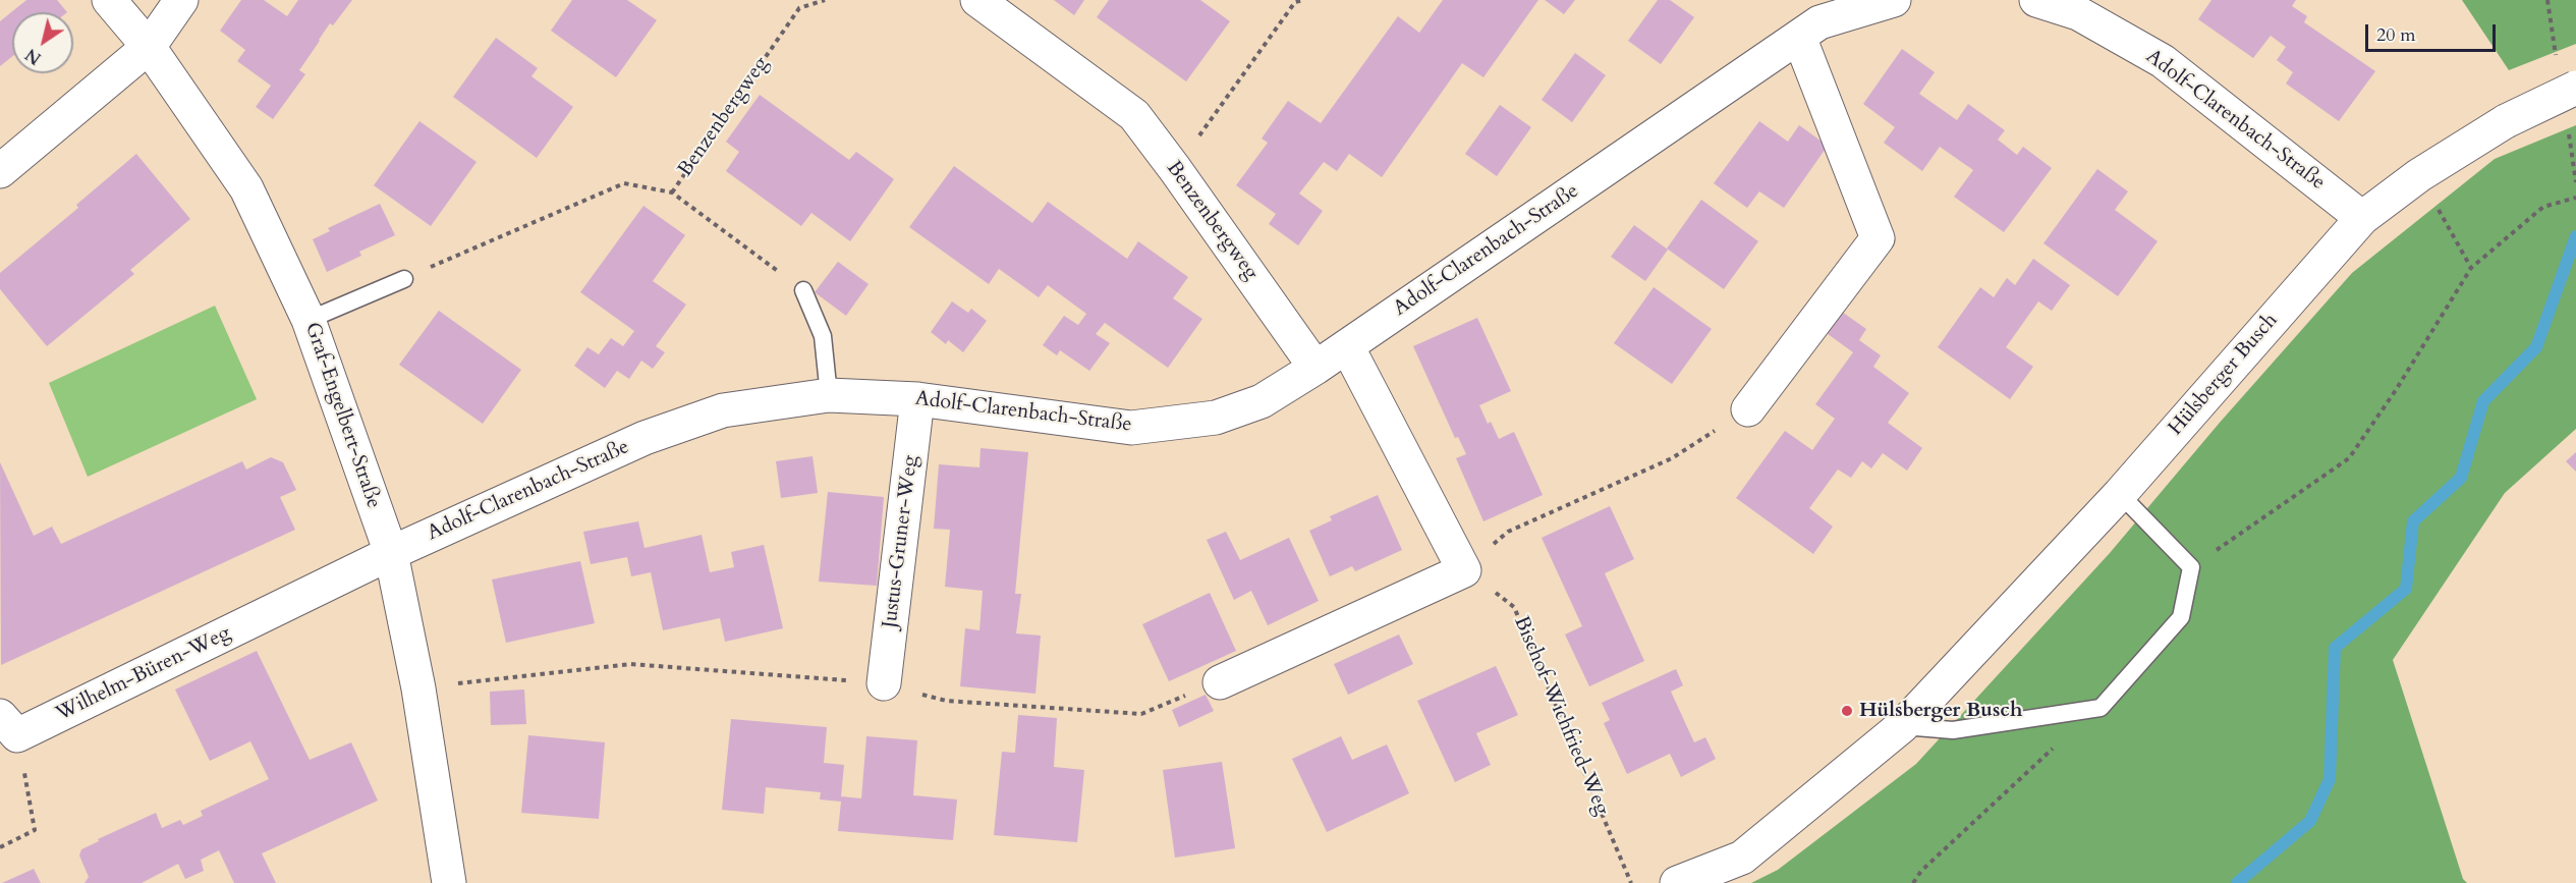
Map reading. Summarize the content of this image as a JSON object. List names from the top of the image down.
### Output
{
  "streets": {
    "street": [
      "Benzenbergweg",
      "Adolf-Clarenbach-Straße",
      "Hülsberger Busch",
      "Graf-Engelbert-Straße",
      "Justus-Gruner-Weg",
      "Wilhelm-Büren-Weg"
    ],
    "path": ["Bischof-Wichfried-Weg"]
  },
  "crossings": [
    ["Benzenbergweg", "Adolf-Clarenbach-Straße"],
    ["Adolf-Clarenbach-Straße", "Hülsberger Busch"],
    ["Adolf-Clarenbach-Straße", "Graf-Engelbert-Straße"],
    ["Adolf-Clarenbach-Straße", "Justus-Gruner-Weg"],
    ["Adolf-Clarenbach-Straße", "Wilhelm-Büren-Weg"],
    ["Graf-Engelbert-Straße", "Wilhelm-Büren-Weg"]
  ],
  "places": ["Hülsberger Busch"],
  "scale_bar": "20 m",
  "north": "bottom left"
}
